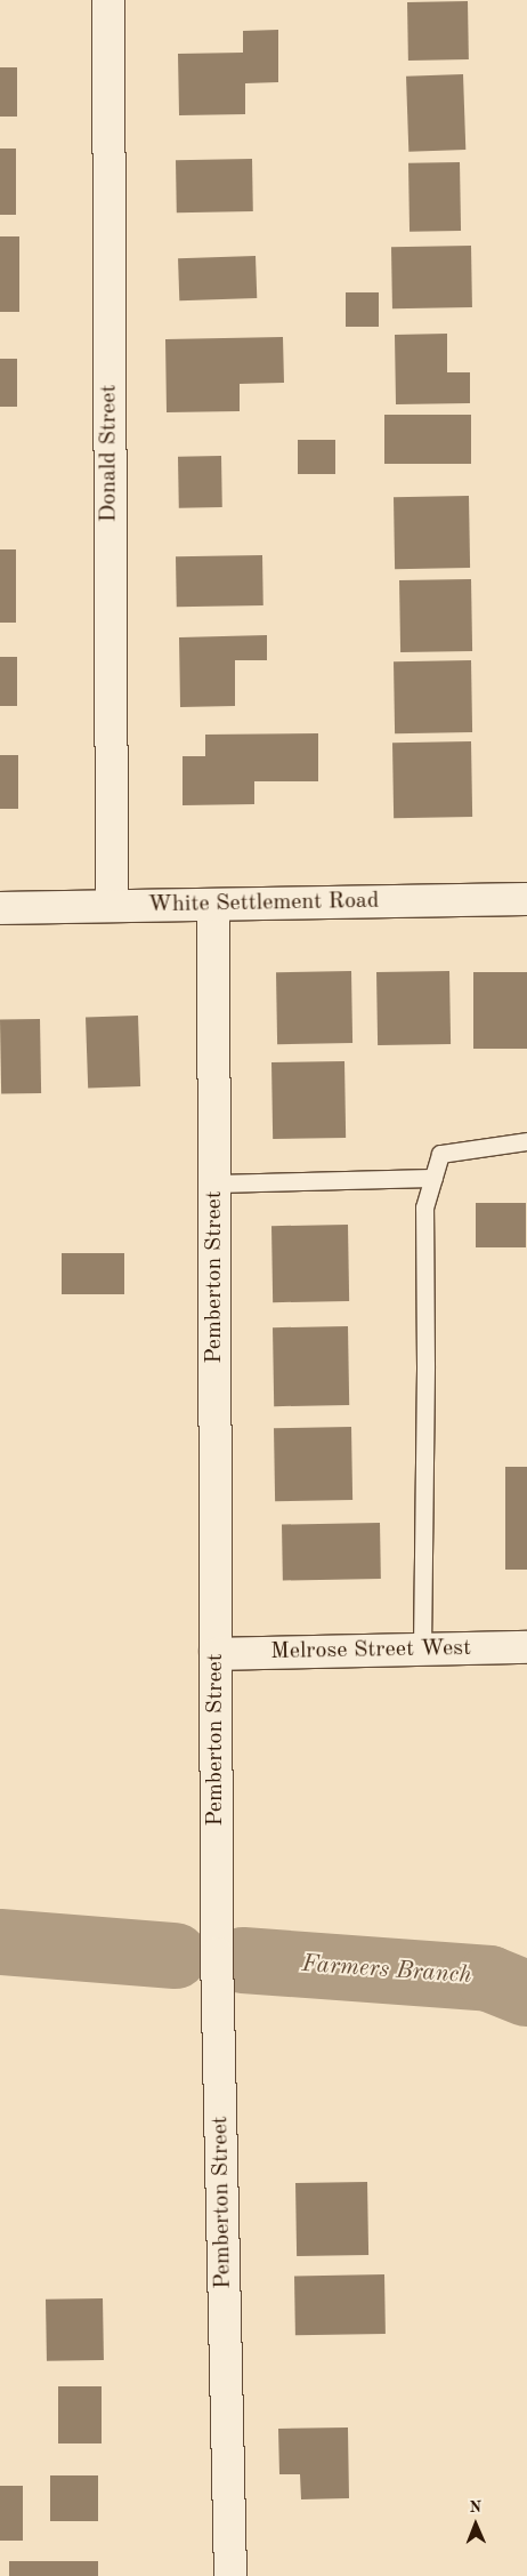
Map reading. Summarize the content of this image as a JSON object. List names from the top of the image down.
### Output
{
  "streets": {
    "street": [
      "Donald Street",
      "White Settlement Road",
      "Pemberton Street",
      "Melrose Street West"
    ]
  },
  "crossings": [
    ["Donald Street", "White Settlement Road"],
    ["White Settlement Road", "Pemberton Street"],
    ["Pemberton Street", "Melrose Street West"]
  ],
  "water": ["Farmers Branch"],
  "north": "top"
}
